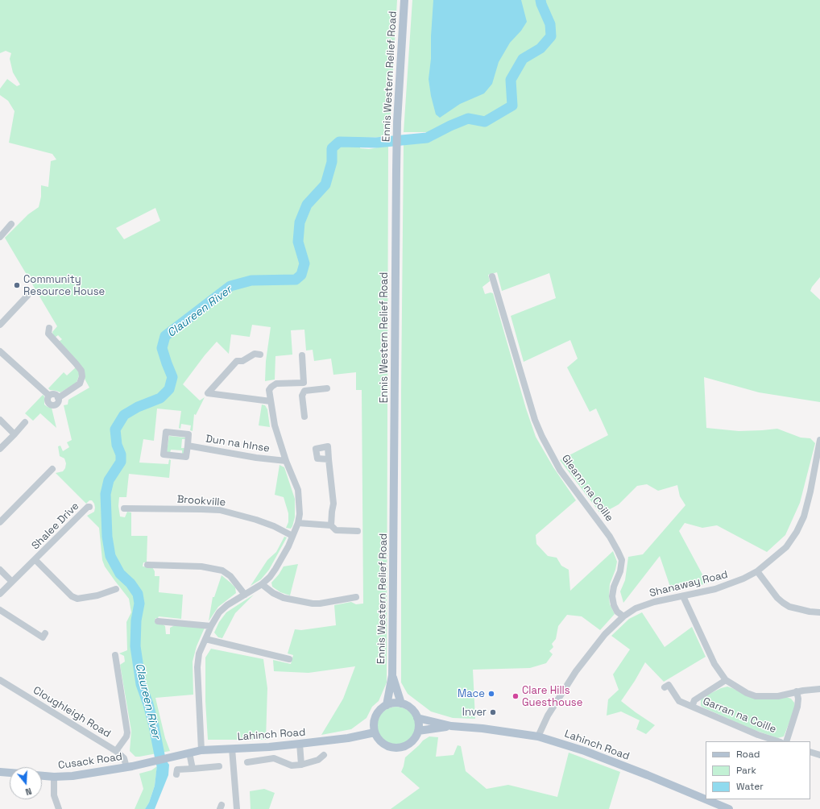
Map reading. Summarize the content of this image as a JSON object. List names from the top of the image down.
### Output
{
  "streets": {
    "main road": ["Ennis Western Relief Road", "Lahinch Road", "Cusack Road"],
    "street": [
      "Dun na hInse",
      "Gleann na Coille",
      "Brookville",
      "Shalee Drive",
      "Shanaway Road",
      "Cloughleigh Road",
      "Garran na Coille"
    ]
  },
  "crossings": [
    ["Ennis Western Relief Road", "Lahinch Road"],
    ["Dun na hInse", "Brookville"],
    ["Gleann na Coille", "Shanaway Road"],
    ["Shanaway Road", "Lahinch Road"],
    ["Cloughleigh Road", "Cusack Road"],
    ["Lahinch Road", "Cusack Road"]
  ],
  "water": ["Claureen River"],
  "places": [
    "Community Resource House",
    "Mace",
    "Clare Hills Guesthouse",
    "Inver"
  ],
  "legend": ["Road", "Park", "Water"],
  "north": "bottom"
}
